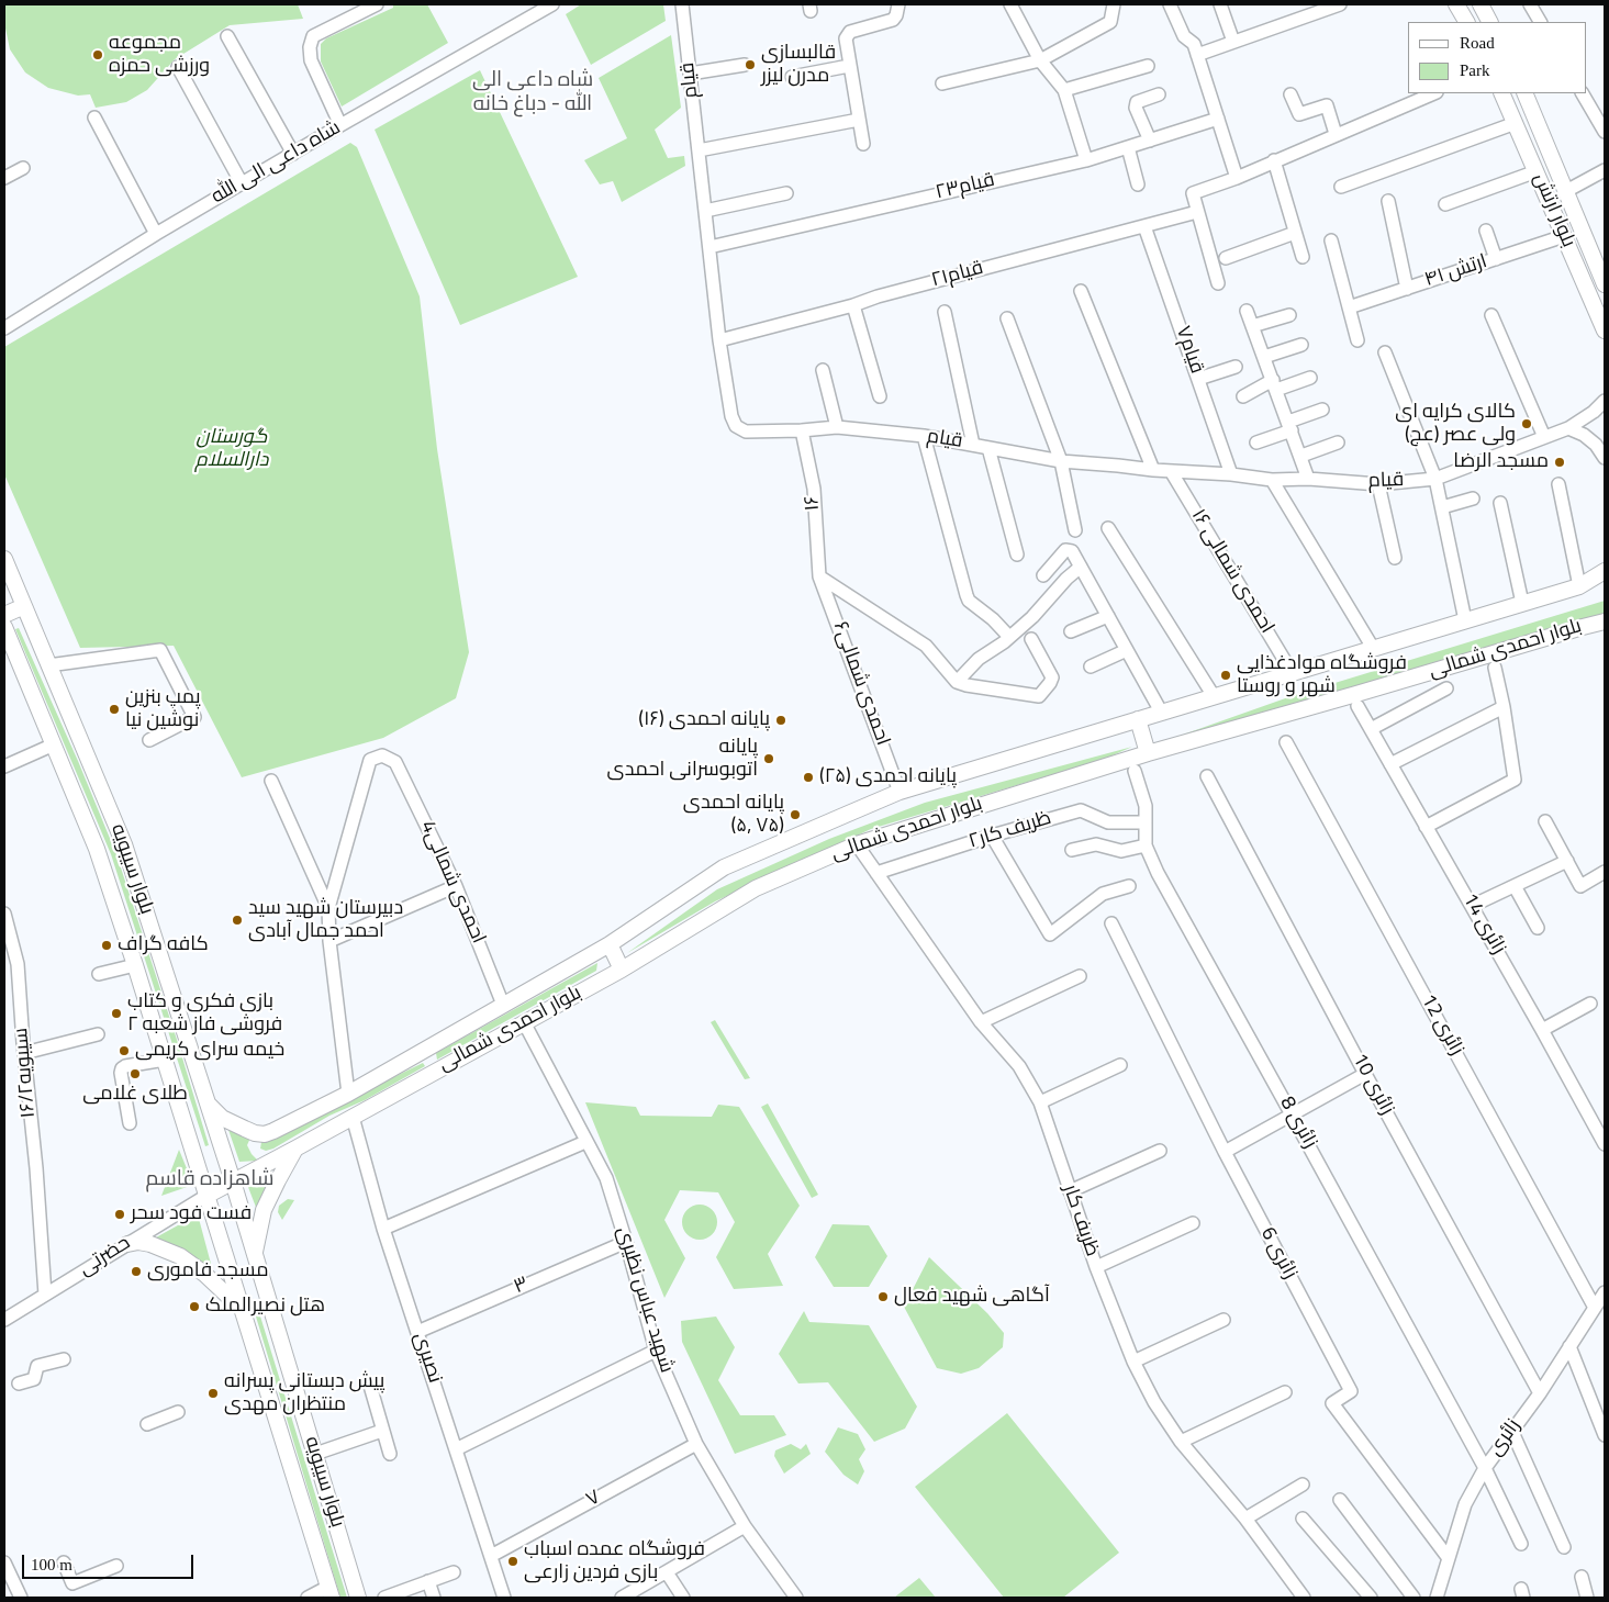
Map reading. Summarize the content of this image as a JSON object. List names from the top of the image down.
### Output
{
  "streets": {
    "main road": ["بلوار ارتش", "بلوار احمدی شمالی", "بلوار سیبویه"],
    "street": [
      "قیام",
      "شاه داعی الی الله",
      "قیام۲۳",
      "ارتش ۴۱",
      "قیام۲۱",
      "قیام۷",
      "۱۶",
      "احمدی شمالی ۱۶",
      "احمدی شمالی۶",
      "۲ظریف کار",
      "4احمدی شمالی",
      "14 زائری",
      "12 زائری",
      "سیبویه۱۶/۲",
      "10 زائری",
      "8 زائری",
      "ظریف کار",
      "6 زائری",
      "حضرتی",
      "۳",
      "شهید عباس نظیری",
      "نصیری",
      "زائری",
      "۷"
    ]
  },
  "crossings": [
    ["قیام", "قیام۲۳"],
    ["قیام", "قیام۲۱"],
    ["قیام", "قیام۷"],
    ["قیام", "۱۶"],
    ["قیام", "احمدی شمالی ۱۶"],
    ["بلوار ارتش", "ارتش ۴۱"],
    ["قیام۲۱", "قیام۷"],
    ["۱۶", "احمدی شمالی۶"],
    ["احمدی شمالی ۱۶", "بلوار احمدی شمالی"],
    ["بلوار احمدی شمالی", "احمدی شمالی۶"],
    ["بلوار احمدی شمالی", "بلوار سیبویه"],
    ["بلوار احمدی شمالی", "4احمدی شمالی"],
    ["بلوار احمدی شمالی", "ظریف کار"],
    ["بلوار احمدی شمالی", "حضرتی"],
    ["بلوار احمدی شمالی", "شهید عباس نظیری"],
    ["بلوار احمدی شمالی", "نصیری"],
    ["۲ظریف کار", "8 زائری"],
    ["۲ظریف کار", "ظریف کار"],
    ["بلوار سیبویه", "حضرتی"],
    ["12 زائری", "زائری"],
    ["سیبویه۱۶/۲", "حضرتی"],
    ["10 زائری", "زائری"],
    ["8 زائری", "زائری"],
    ["6 زائری", "زائری"],
    ["۳", "شهید عباس نظیری"],
    ["۳", "نصیری"],
    ["شهید عباس نظیری", "۷"],
    ["نصیری", "۷"]
  ],
  "districts": ["شاه داعی الی الله - دباغ خانه", "شاهزاده قاسم"],
  "parks": ["گورستان دارالسلام"],
  "places": [
    "مجموعه ورزشی حمزه",
    "قالبسازی مدرن لیزر",
    "کالای کرایه ای ولی عصر (عج)",
    "مسجد الرضا",
    "فروشگاه موادغذایی شهر و روستا",
    "پمپ بنزین نوشین نیا",
    "پایانه احمدی (۱۶)",
    "پایانه اتوبوسرانی احمدی",
    "پایانه احمدی (۲۵)",
    "پایانه احمدی (۵, ۷۵)",
    "دبیرستان شهید سید احمد جمال آبادی",
    "کافه گراف",
    "بازی فکری و کتاب فروشی فاز شعبه ۲",
    "خیمه سرای کریمی",
    "طلای غلامی",
    "فست فود سحر",
    "مسجد فاموری",
    "آگاهی شهید فعال",
    "هتل نصیرالملک",
    "پیش دبستانی پسرانه منتظران مهدی",
    "فروشگاه عمده اسباب بازی فردین زارعی"
  ],
  "legend": ["Road", "Park"],
  "scale_bar": "100 m"
}
